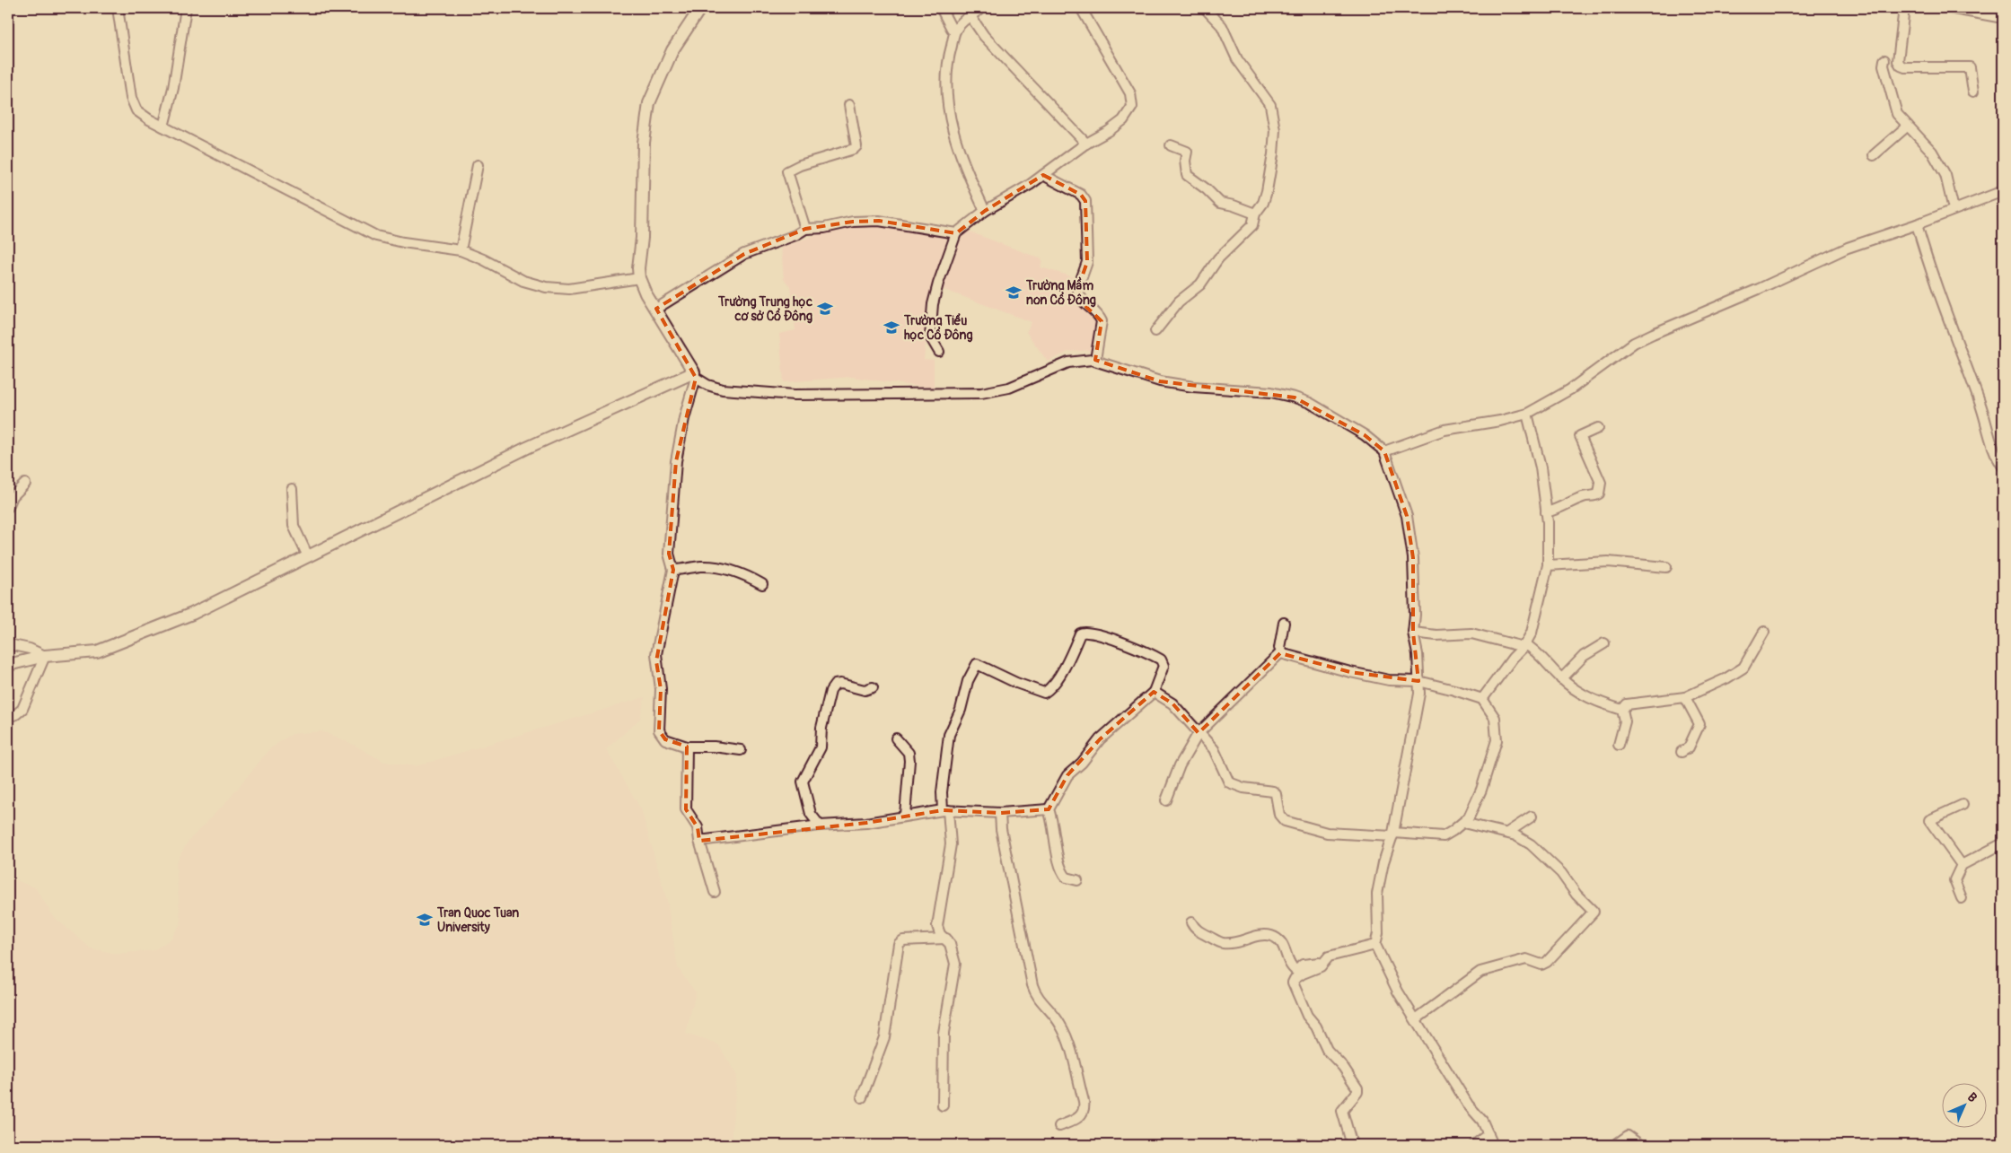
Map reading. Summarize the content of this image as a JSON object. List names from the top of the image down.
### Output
{
  "places": {
    "school or university": [
      "Trường Mầm non Cổ Đông",
      "Trường Trung học cơ sở Cổ Đông",
      "Trường Tiểu học Cổ Đông",
      "Tran Quoc Tuan University"
    ]
  },
  "north": "top right"
}
